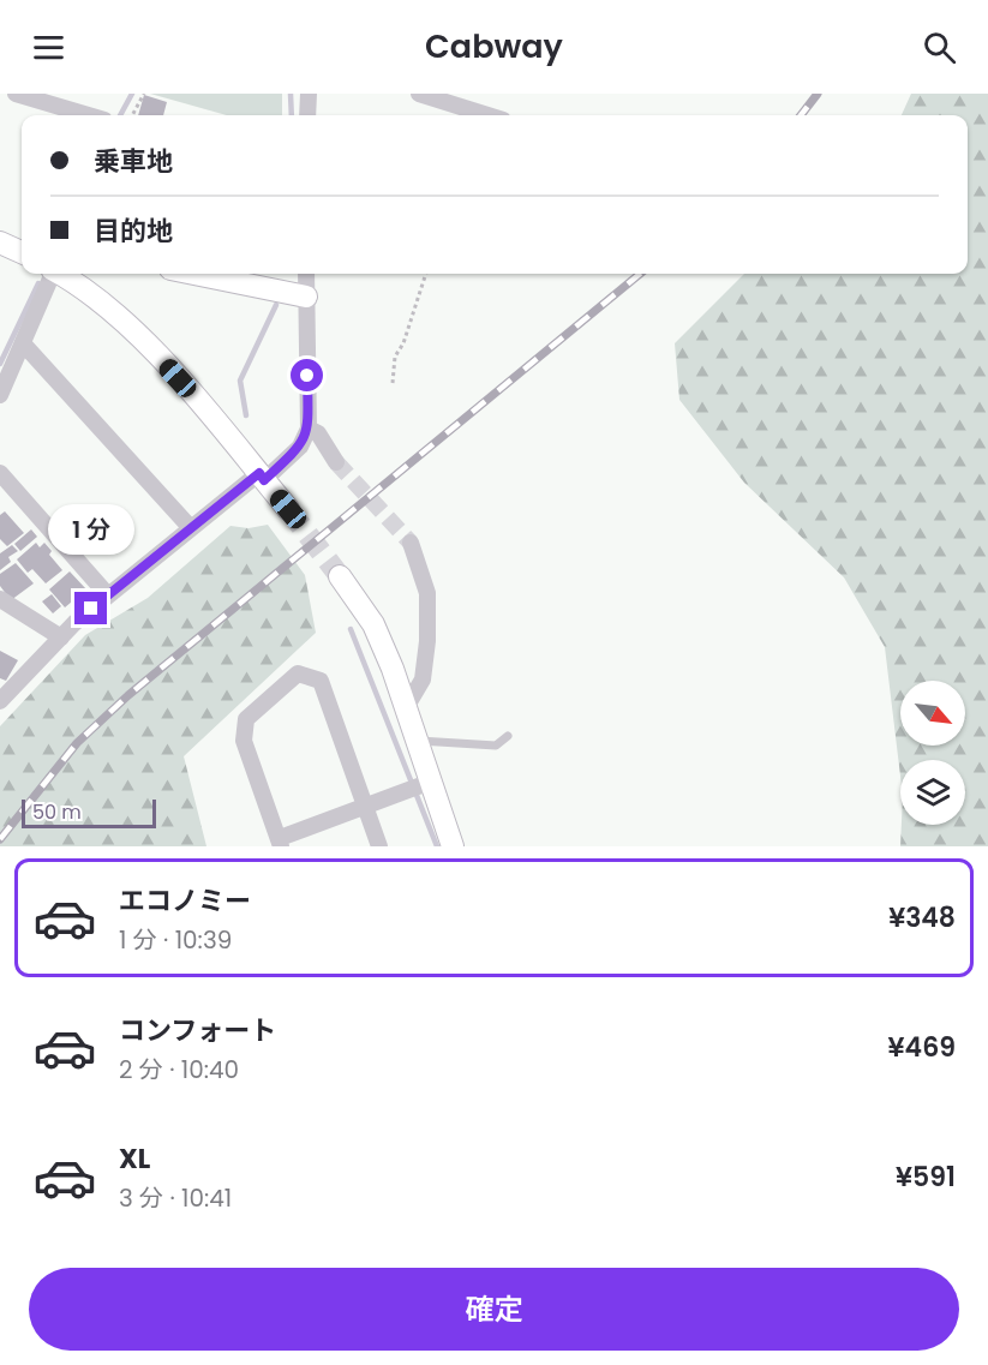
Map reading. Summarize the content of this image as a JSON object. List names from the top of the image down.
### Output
{
  "scale_bar": "50 m",
  "north": "bottom right",
  "page": {
    "header": "Cabway",
    "banner": ["乗車地", "目的地"],
    "bubble": "1 分",
    "scale": "50 m",
    "list": [
      {
        "name": "エコノミー",
        "note": "1 分 · 10:39",
        "value": "¥348"
      },
      {
        "name": "コンフォート",
        "note": "2 分 · 10:40",
        "value": "¥469"
      },
      {
        "name": "XL",
        "note": "3 分 · 10:41",
        "value": "¥591"
      }
    ],
    "buttons": "確定"
  }
}
